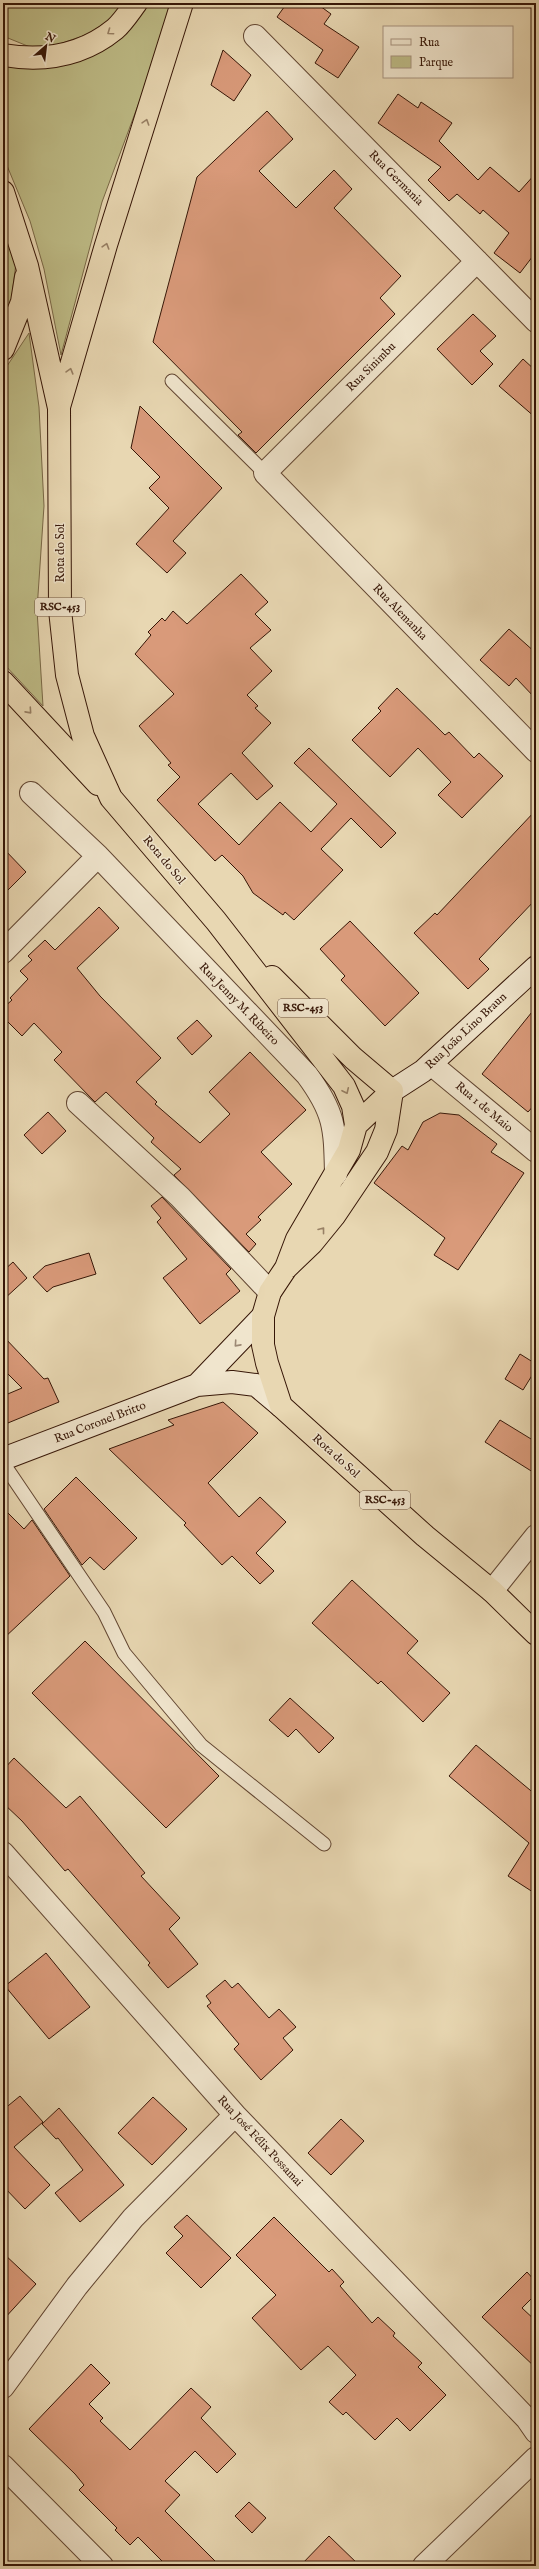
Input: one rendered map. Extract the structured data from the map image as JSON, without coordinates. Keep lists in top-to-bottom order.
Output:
{
  "streets": {
    "highway": ["Rota do Sol", "RSC-453"],
    "street": [
      "Rua Germania",
      "Rua Sinimbu",
      "Rua Alemanha",
      "Rua Jenny M. Ribeiro",
      "Rua João Lino Braun",
      "Rua 1 de Maio",
      "Rua Coronel Britto",
      "Rua José Félix Possamai"
    ]
  },
  "crossings": [
    ["Rua Germania", "Rua Sinimbu"],
    ["Rua Sinimbu", "Rua Alemanha"],
    ["Rota do Sol", "Rua Jenny M. Ribeiro"],
    ["Rota do Sol", "Rua João Lino Braun"],
    ["Rua João Lino Braun", "Rua 1 de Maio"]
  ],
  "legend": ["Rua", "Parque"],
  "north": "top right"
}
